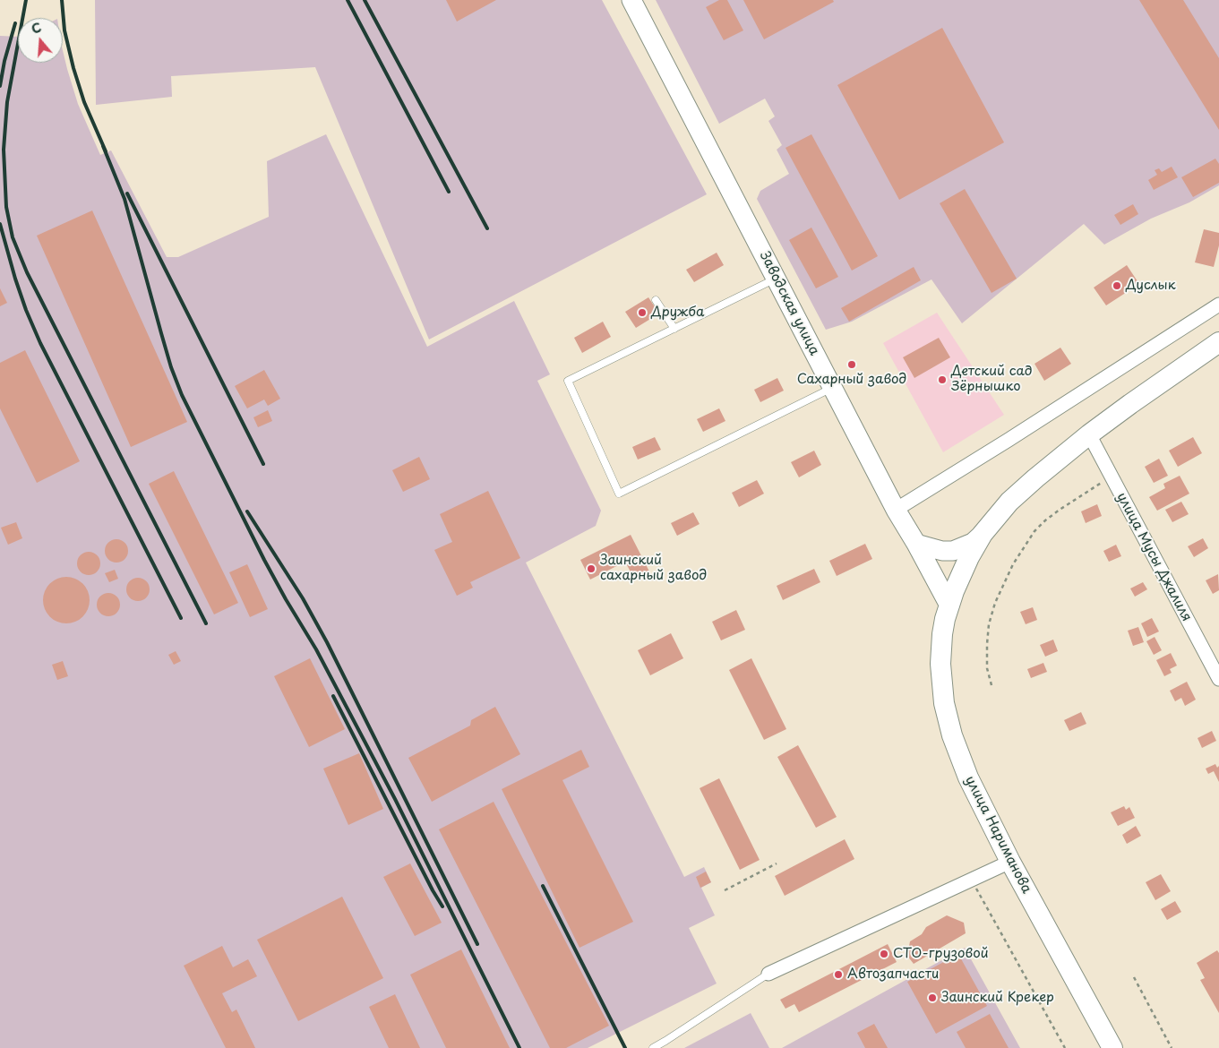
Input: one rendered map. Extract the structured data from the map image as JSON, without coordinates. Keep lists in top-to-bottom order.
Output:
{
  "streets": {
    "main road": ["Заводская улица", "улица Нариманова"],
    "street": ["улица Мусы Джалиля"]
  },
  "crossings": [
    ["Заводская улица", "улица Нариманова"],
    ["улица Мусы Джалиля", "улица Нариманова"]
  ],
  "places": [
    "Дуслык",
    "Дружба",
    "Сахарный завод",
    "Детский сад Зёрнышко",
    "Заинский сахарный завод",
    "СТО-грузовой",
    "Автозапчасти",
    "Заинский Крекер"
  ],
  "north": "top"
}
